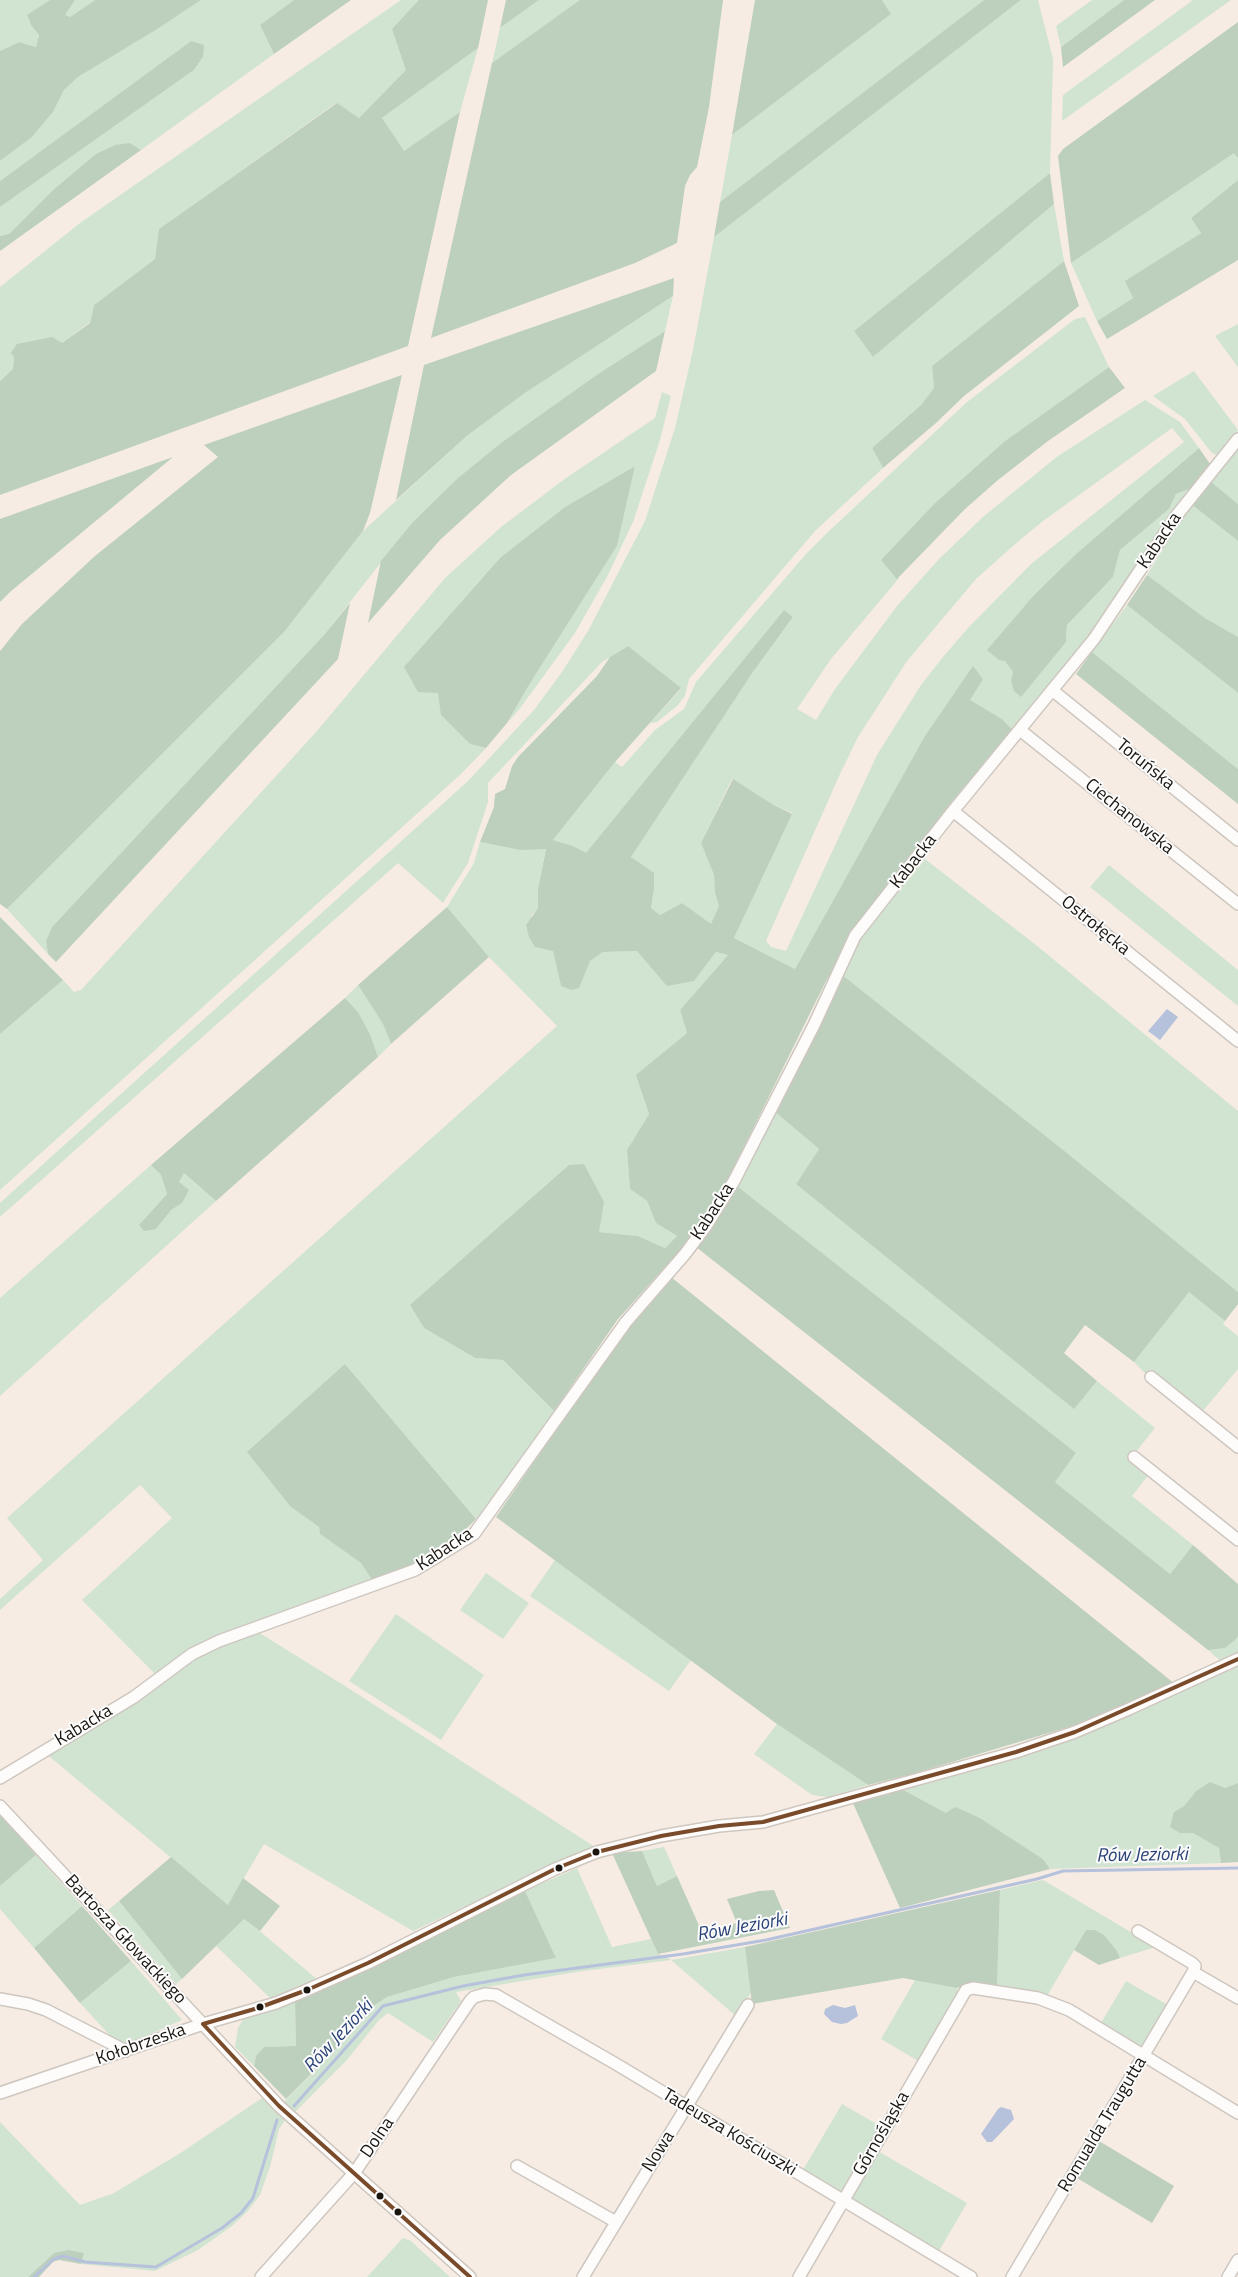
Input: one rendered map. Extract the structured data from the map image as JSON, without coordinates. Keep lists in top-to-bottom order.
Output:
{
  "streets": {
    "street": [
      "Kabacka",
      "Toruńska",
      "Ciechanowska",
      "Ostrołęcka",
      "Bartosza Głowackiego",
      "Kołobrzeska",
      "Romualda Traugutta",
      "Tadeusza Kościuszki",
      "Górnośląska",
      "Dolna",
      "Nowa"
    ]
  },
  "crossings": [
    ["Kabacka", "Toruńska"],
    ["Kabacka", "Ciechanowska"],
    ["Kabacka", "Ostrołęcka"],
    ["Bartosza Głowackiego", "Kołobrzeska"],
    ["Bartosza Głowackiego", "Dolna"],
    ["Romualda Traugutta", "Górnośląska"],
    ["Tadeusza Kościuszki", "Górnośląska"],
    ["Tadeusza Kościuszki", "Dolna"],
    ["Tadeusza Kościuszki", "Nowa"]
  ],
  "water": ["Rów Jeziorki"]
}
